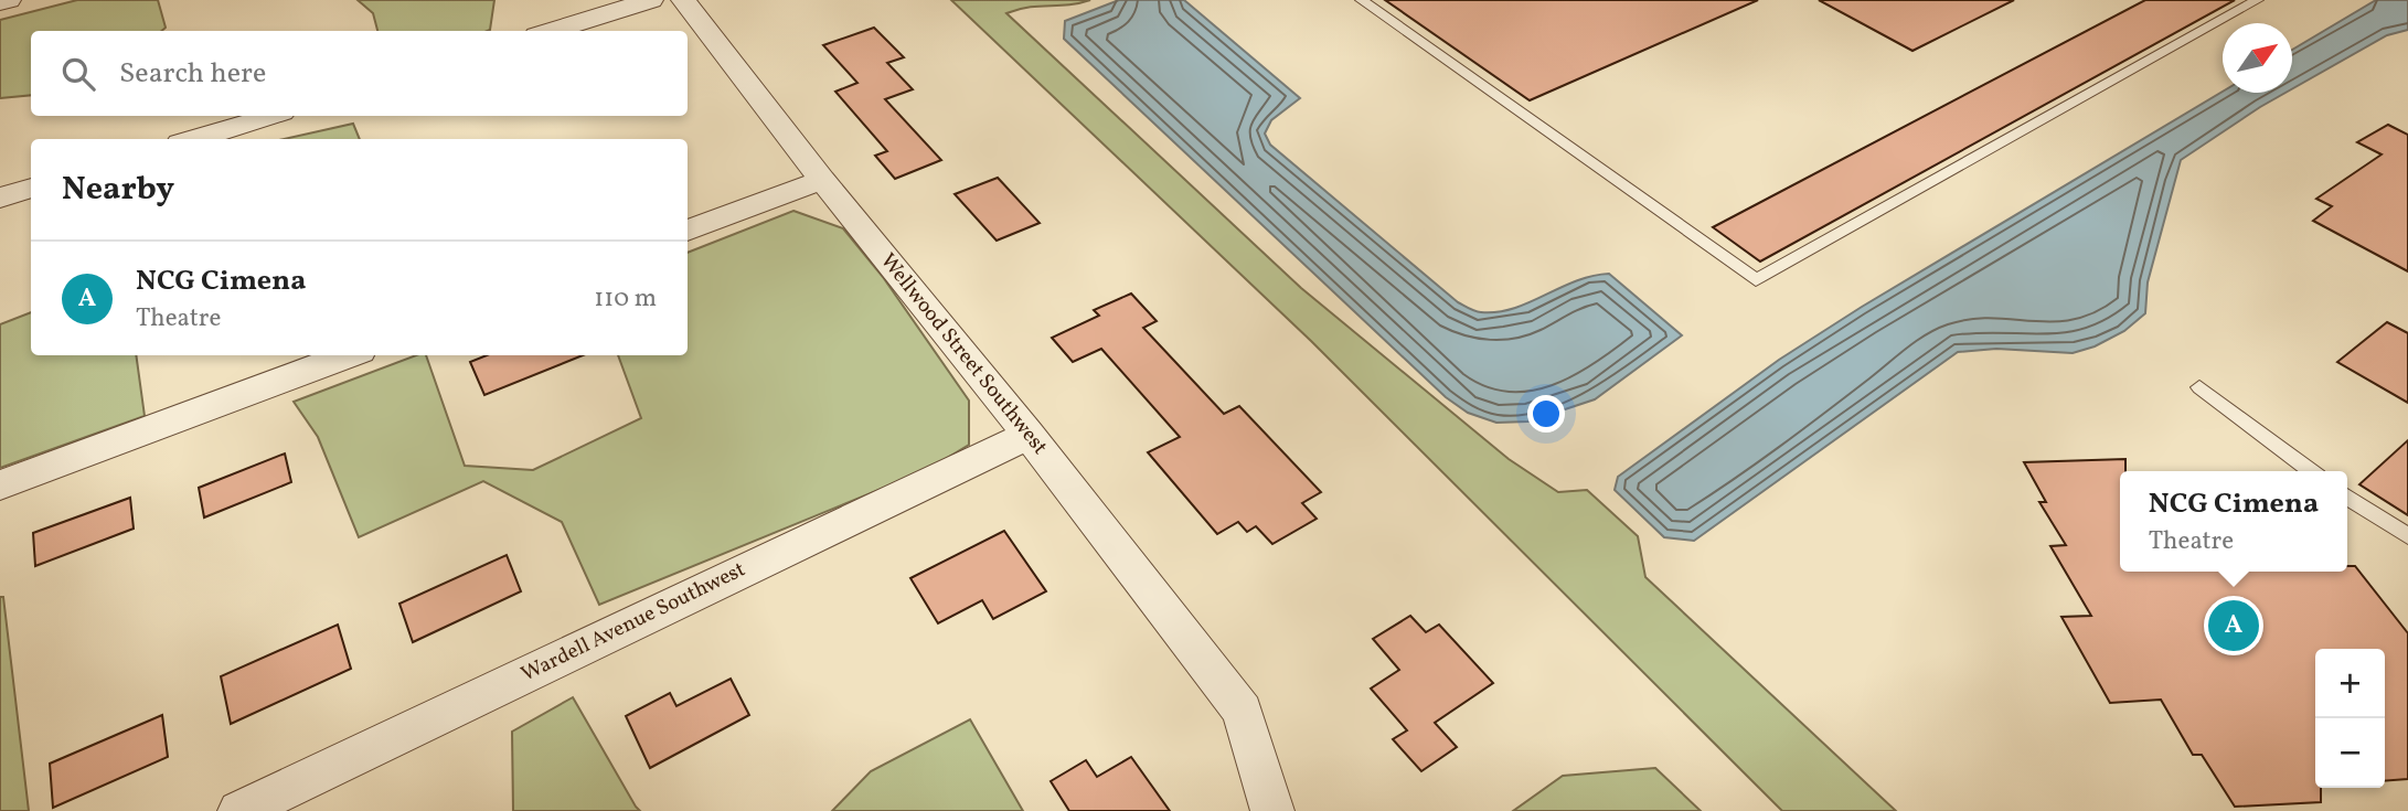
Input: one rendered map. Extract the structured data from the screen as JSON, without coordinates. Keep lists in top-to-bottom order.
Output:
{
  "streets": {
    "street": ["Wellwood Street Southwest", "Wardell Avenue Southwest"]
  },
  "crossings": [
    ["Wellwood Street Southwest", "Wardell Avenue Southwest"]
  ],
  "north": "top right",
  "page": {
    "search": "Search here",
    "heading": "Nearby",
    "list": [
      {
        "mark": "A",
        "name": "NCG Cimena",
        "note": "Theatre",
        "value": "110 m"
      }
    ],
    "popup": ["NCG Cimena", "Theatre"],
    "pins": "A",
    "map_buttons": ["+", "−"]
  }
}
